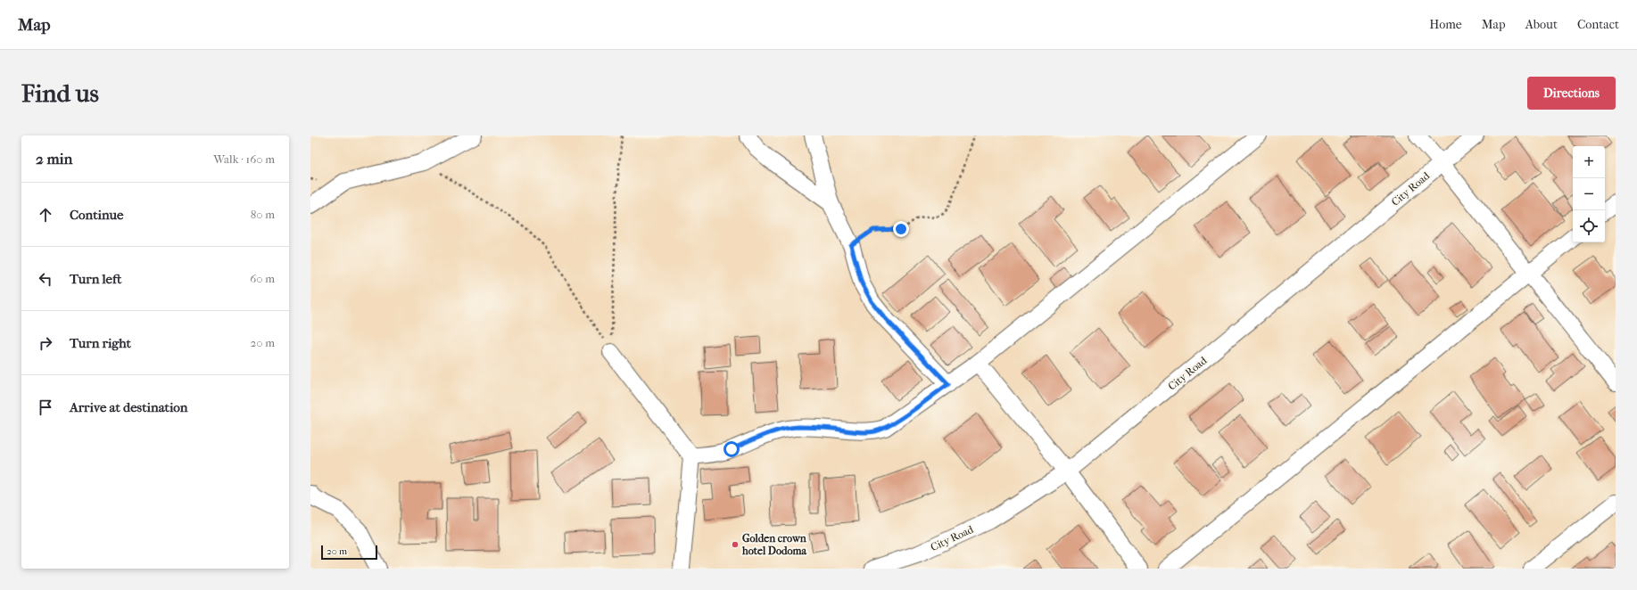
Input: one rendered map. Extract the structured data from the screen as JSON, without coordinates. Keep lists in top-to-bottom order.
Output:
{
  "streets": {
    "street": ["City Road"]
  },
  "places": ["Golden crown hotel Dodoma"],
  "scale_bar": "20 m",
  "page": {
    "header": "Map",
    "nav": [
      "Home",
      "Map",
      "About",
      "Contact"
    ],
    "buttons": "Directions",
    "title": "Find us",
    "heading": ["2 min", "Walk · 160 m"],
    "map_buttons": ["+", "−"],
    "list": [
      ["Continue", "80 m"],
      ["Turn left", "60 m"],
      ["Turn right", "20 m"],
      "Arrive at destination"
    ],
    "scale": "20 m"
  }
}
